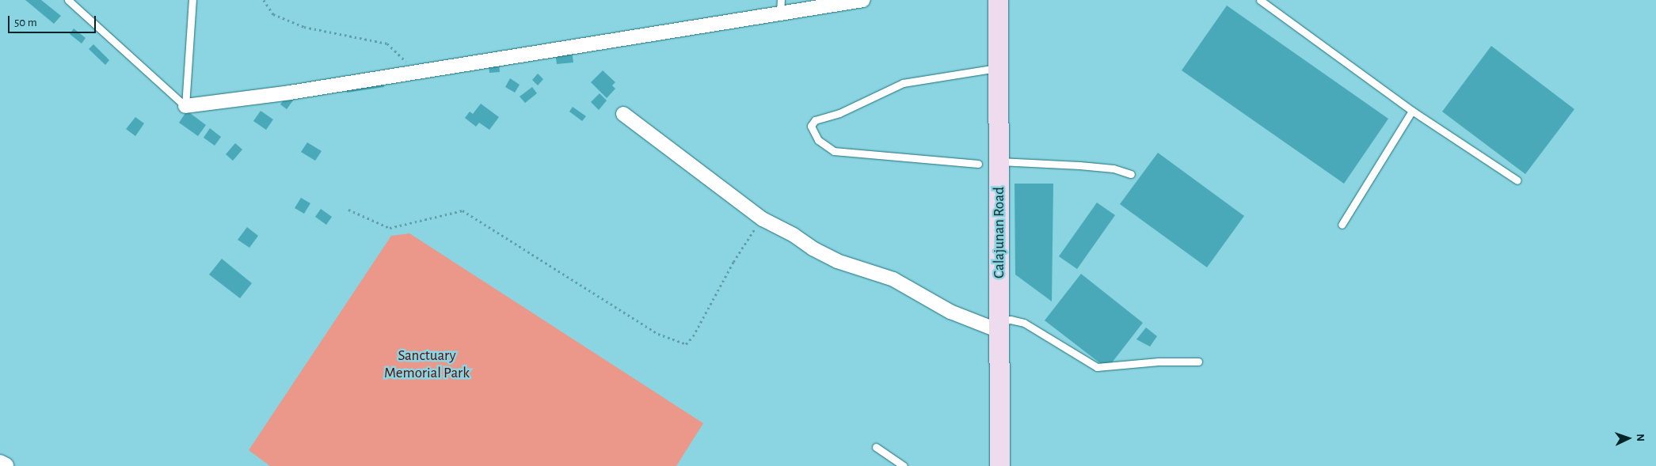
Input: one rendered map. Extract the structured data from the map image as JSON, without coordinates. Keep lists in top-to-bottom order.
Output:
{
  "streets": {
    "main road": ["Calajunan Road"]
  },
  "parks": ["Sanctuary Memorial Park"],
  "scale_bar": "50 m",
  "north": "right"
}
